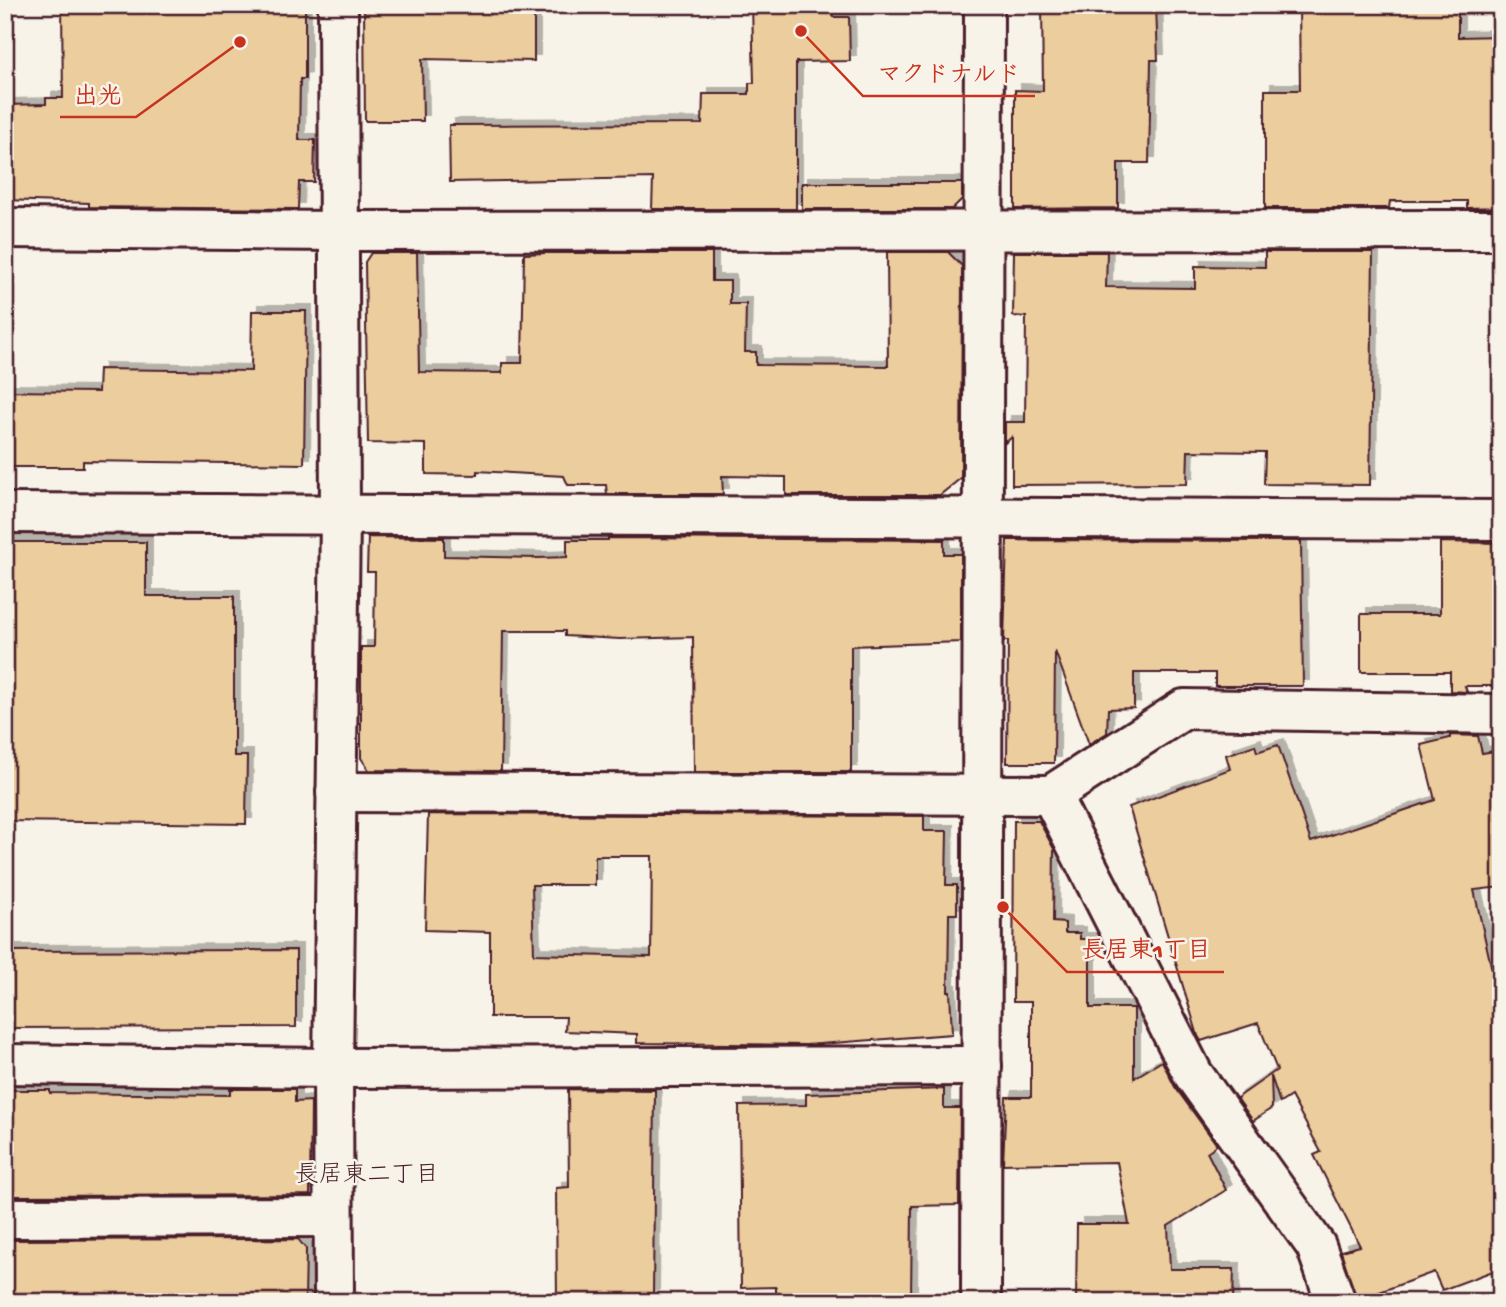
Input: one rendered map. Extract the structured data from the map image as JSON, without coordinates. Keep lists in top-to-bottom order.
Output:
{
  "districts": ["長居東二丁目"],
  "places": ["マクドナルド", "出光", "長居東1丁目"]
}
